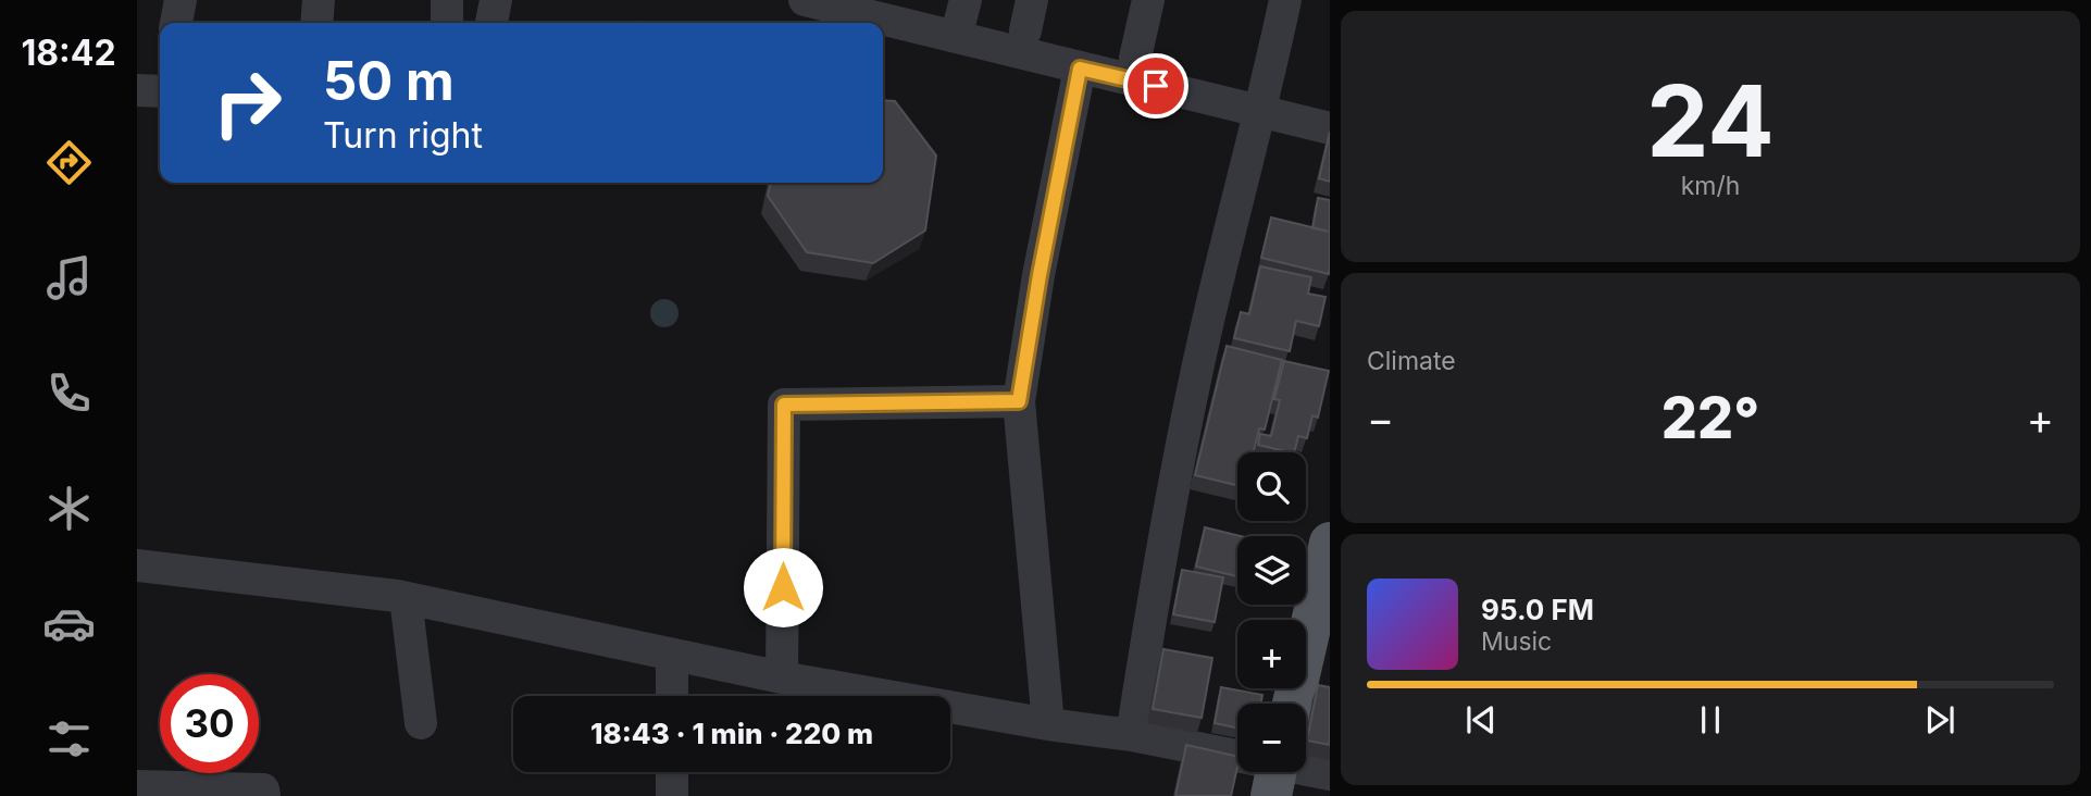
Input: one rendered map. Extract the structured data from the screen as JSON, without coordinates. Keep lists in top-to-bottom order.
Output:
{
  "page": {
    "tabs": "18:42",
    "tile": [
      ["24", "km/h"],
      "Climate"
    ],
    "turn": ["50 m", "Turn right"],
    "heat": ["−", "22°", "+"],
    "map_buttons": ["+", "−"],
    "song": ["95.0 FM", "Music"],
    "limit": "30",
    "trip": "18:43 · 1 min · 220 m"
  }
}
